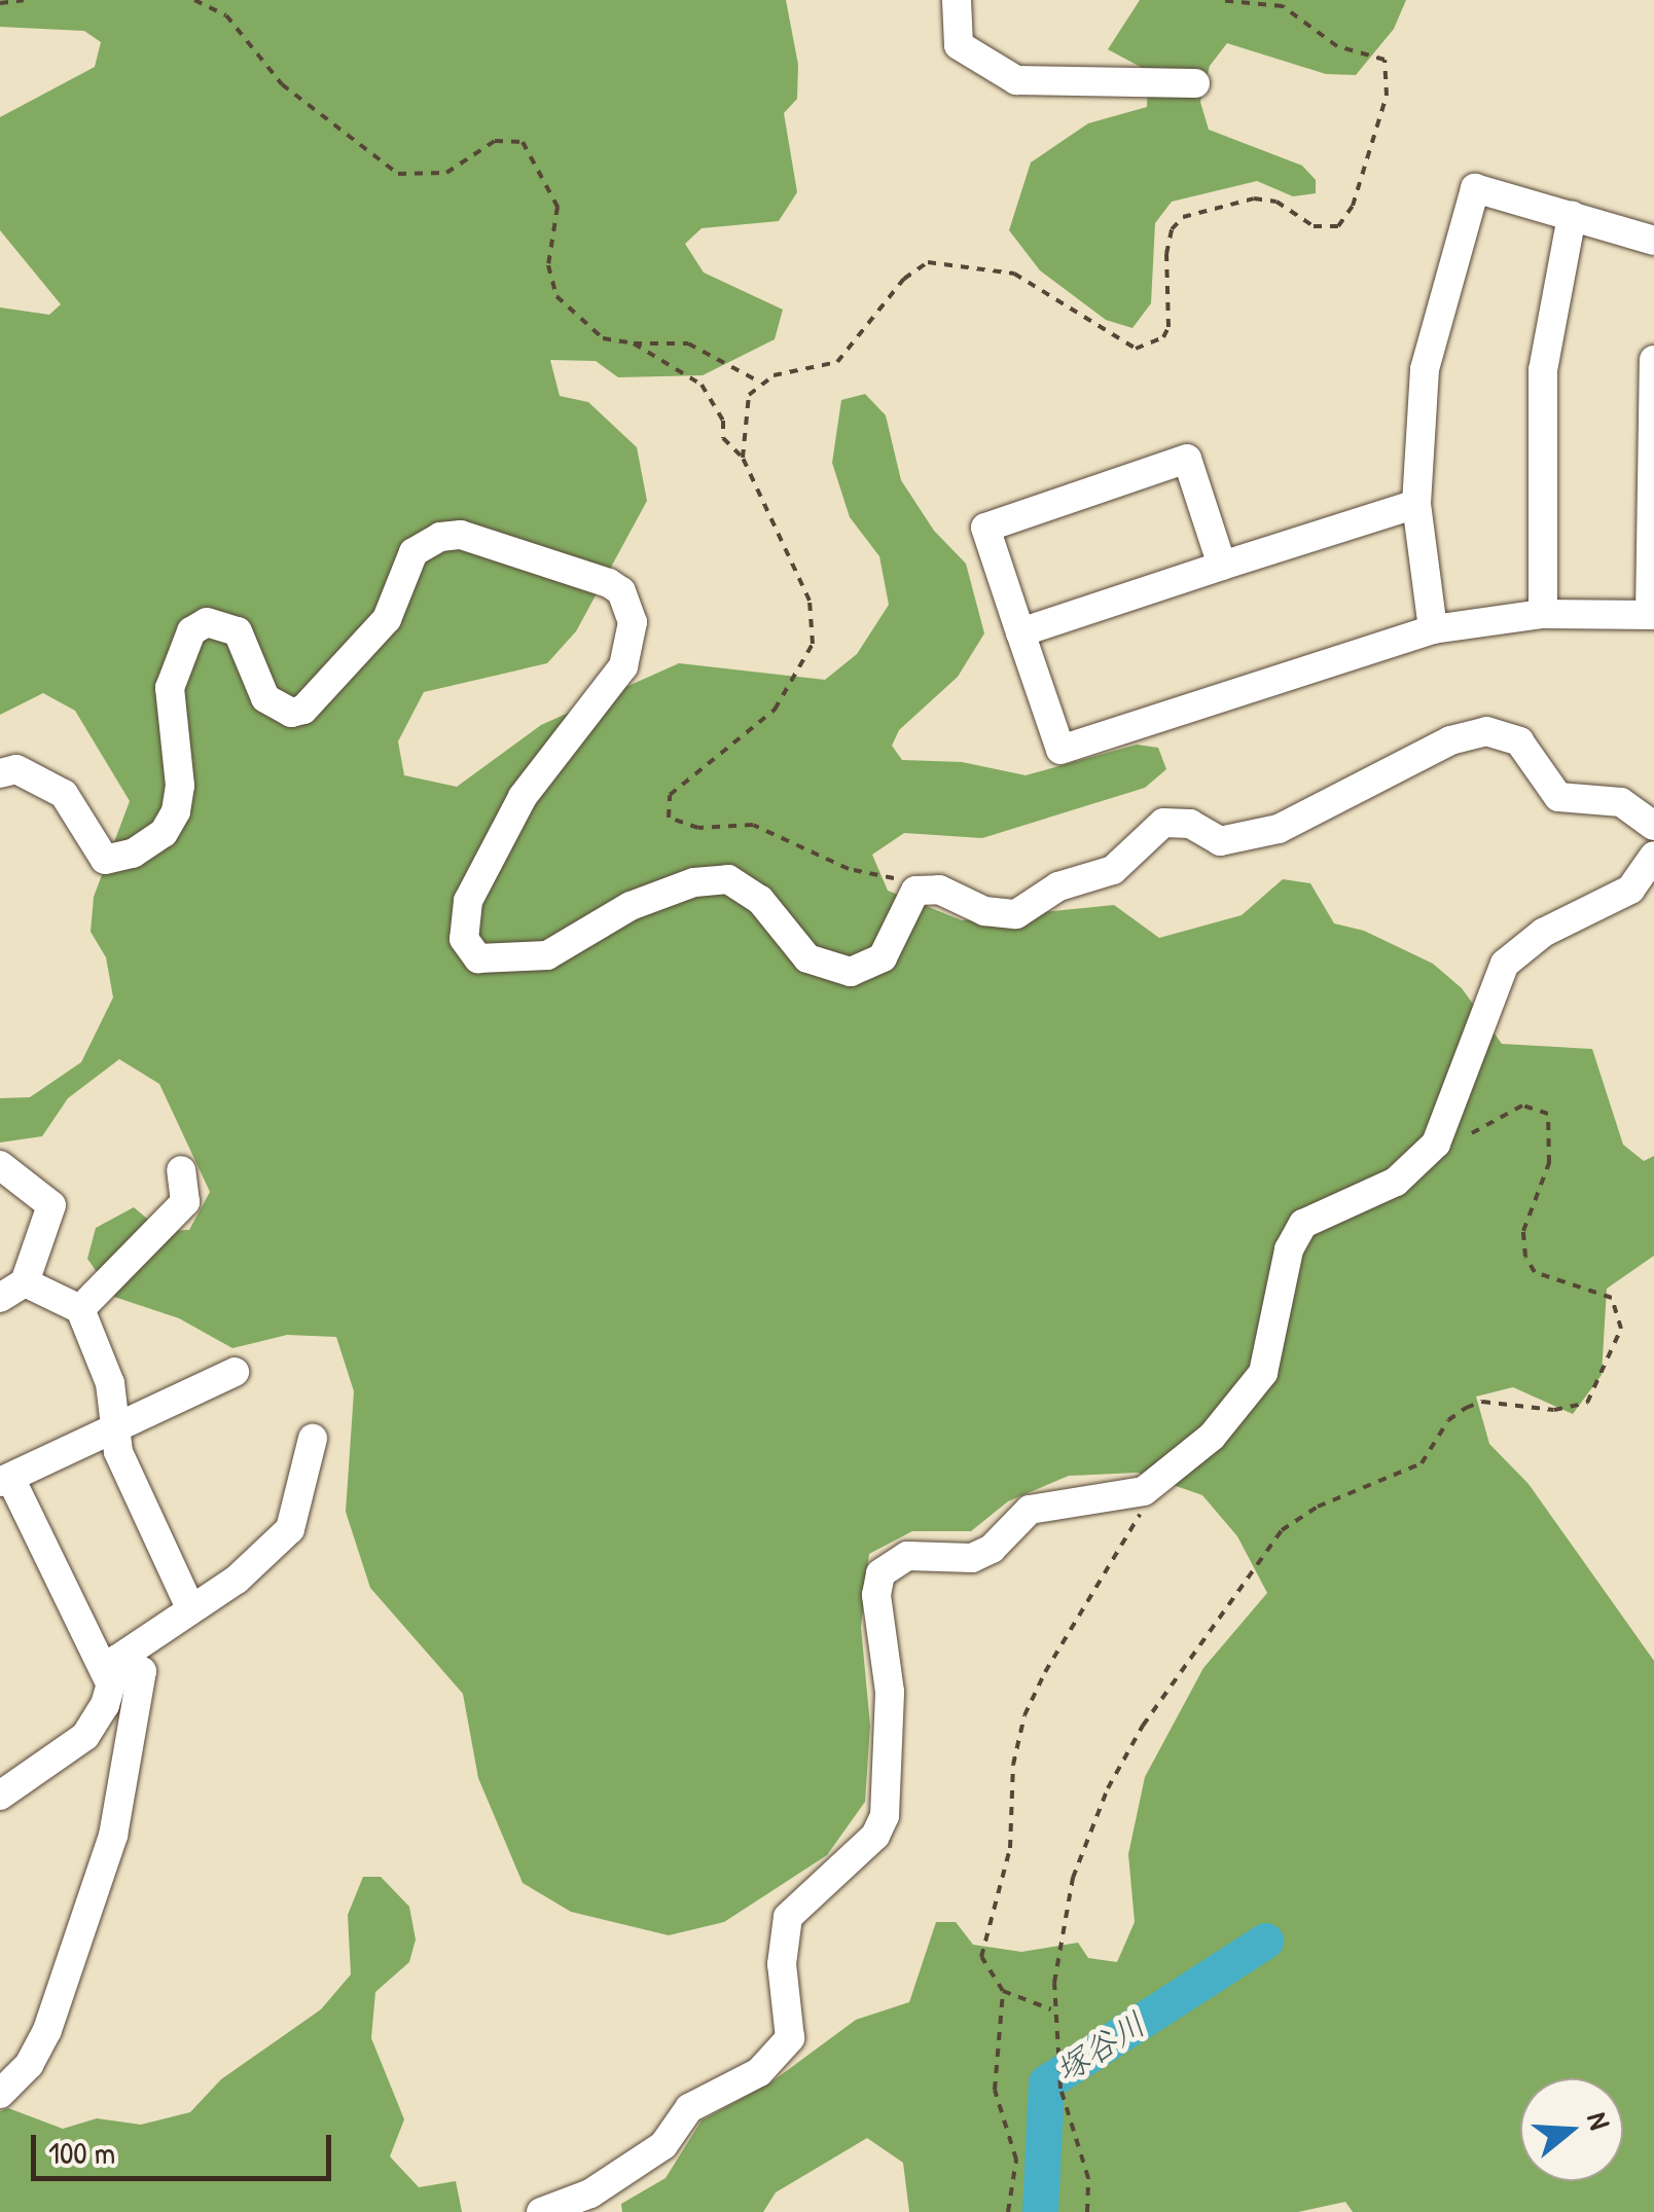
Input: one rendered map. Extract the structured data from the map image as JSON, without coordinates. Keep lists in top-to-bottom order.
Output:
{
  "water": ["塚谷川"],
  "scale_bar": "100 m",
  "north": "right"
}
